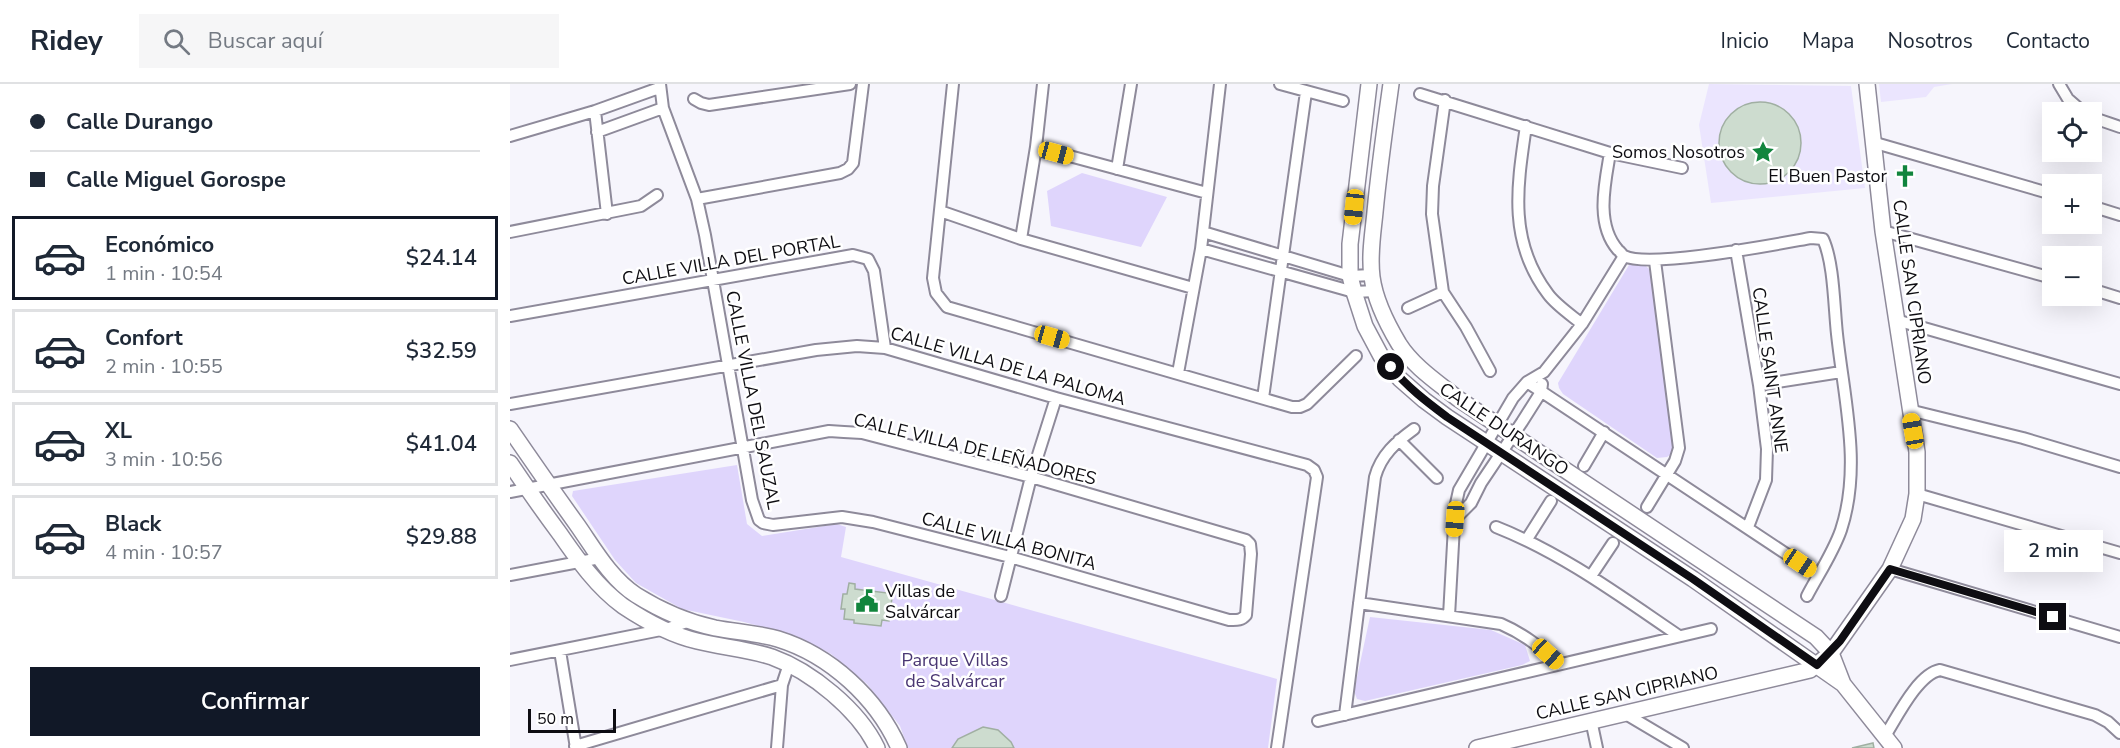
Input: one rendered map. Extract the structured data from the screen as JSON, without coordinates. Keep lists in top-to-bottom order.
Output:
{
  "streets": {
    "street": [
      "CALLE VILLA DEL PORTAL",
      "CALLE SAN CIPRIANO",
      "CALLE VILLA DE LA PALOMA",
      "CALLE SAINT ANNE",
      "CALLE VILLA DEL SAUZAL",
      "CALLE DURANGO",
      "CALLE VILLA DE LEÑADORES",
      "CALLE VILLA BONITA"
    ]
  },
  "crossings": [
    ["CALLE VILLA DEL PORTAL", "CALLE VILLA DE LA PALOMA"],
    ["CALLE VILLA DEL PORTAL", "CALLE VILLA DEL SAUZAL"],
    ["CALLE SAN CIPRIANO", "CALLE DURANGO"],
    ["CALLE VILLA DE LA PALOMA", "CALLE VILLA DEL SAUZAL"],
    ["CALLE VILLA DEL SAUZAL", "CALLE VILLA DE LEÑADORES"],
    ["CALLE VILLA DEL SAUZAL", "CALLE VILLA BONITA"],
    ["CALLE VILLA DE LEÑADORES", "CALLE VILLA BONITA"]
  ],
  "parks": ["Parque Villas de Salvárcar"],
  "places": {
    "place": ["Somos Nosotros"],
    "church": ["El Buen Pastor"],
    "public building": ["Villas de Salvárcar"]
  },
  "scale_bar": "50 m",
  "page": {
    "header": "Ridey",
    "search": "Buscar aquí",
    "nav": [
      "Inicio",
      "Mapa",
      "Nosotros",
      "Contacto"
    ],
    "banner": ["Calle Durango", "Calle Miguel Gorospe"],
    "map_buttons": ["+", "−"],
    "list": [
      {
        "name": "Económico",
        "note": "1 min · 10:54",
        "value": "$24.14"
      },
      {
        "name": "Confort",
        "note": "2 min · 10:55",
        "value": "$32.59"
      },
      {
        "name": "XL",
        "note": "3 min · 10:56",
        "value": "$41.04"
      },
      {
        "name": "Black",
        "note": "4 min · 10:57",
        "value": "$29.88"
      }
    ],
    "bubble": "2 min",
    "buttons": "Confirmar",
    "scale": "50 m"
  }
}
